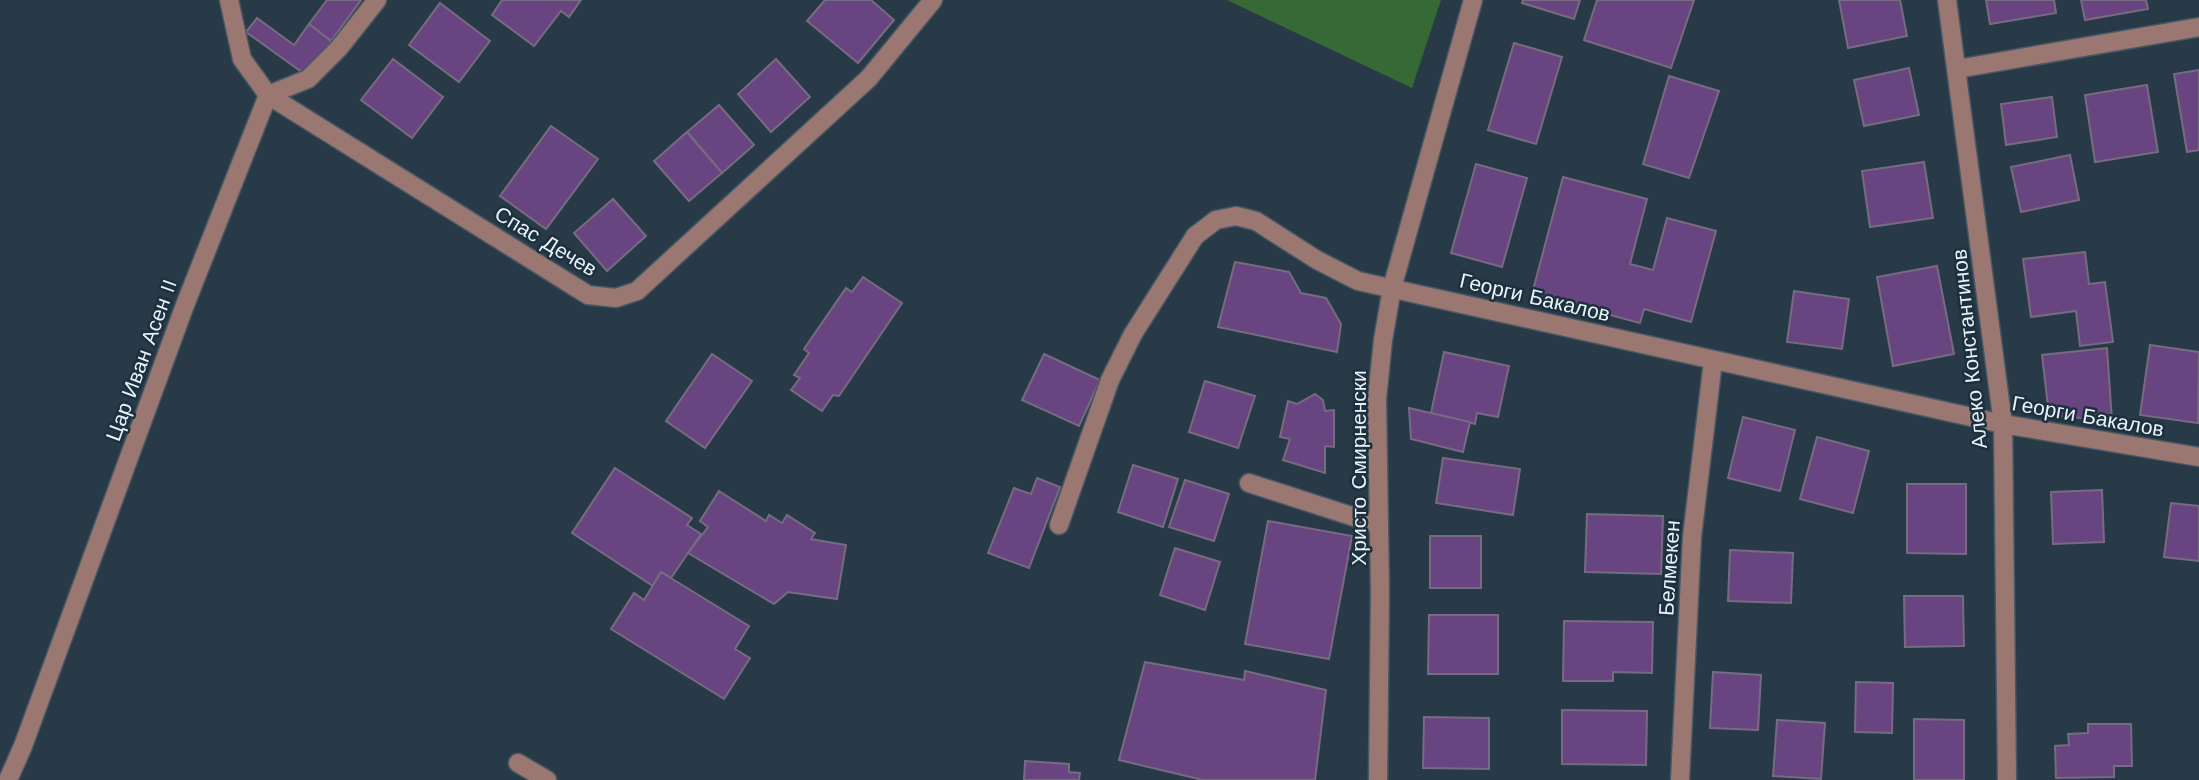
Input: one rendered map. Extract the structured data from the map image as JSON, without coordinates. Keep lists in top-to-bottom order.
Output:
{
  "streets": {
    "street": [
      "Спас Дечев",
      "Георги Бакалов",
      "Алеко Константинов",
      "Цар Иван Асен II",
      "Христо Смирненски",
      "Белмекен"
    ]
  },
  "crossings": [
    ["Спас Дечев", "Цар Иван Асен II"],
    ["Георги Бакалов", "Алеко Константинов"],
    ["Георги Бакалов", "Христо Смирненски"],
    ["Георги Бакалов", "Белмекен"]
  ]
}
